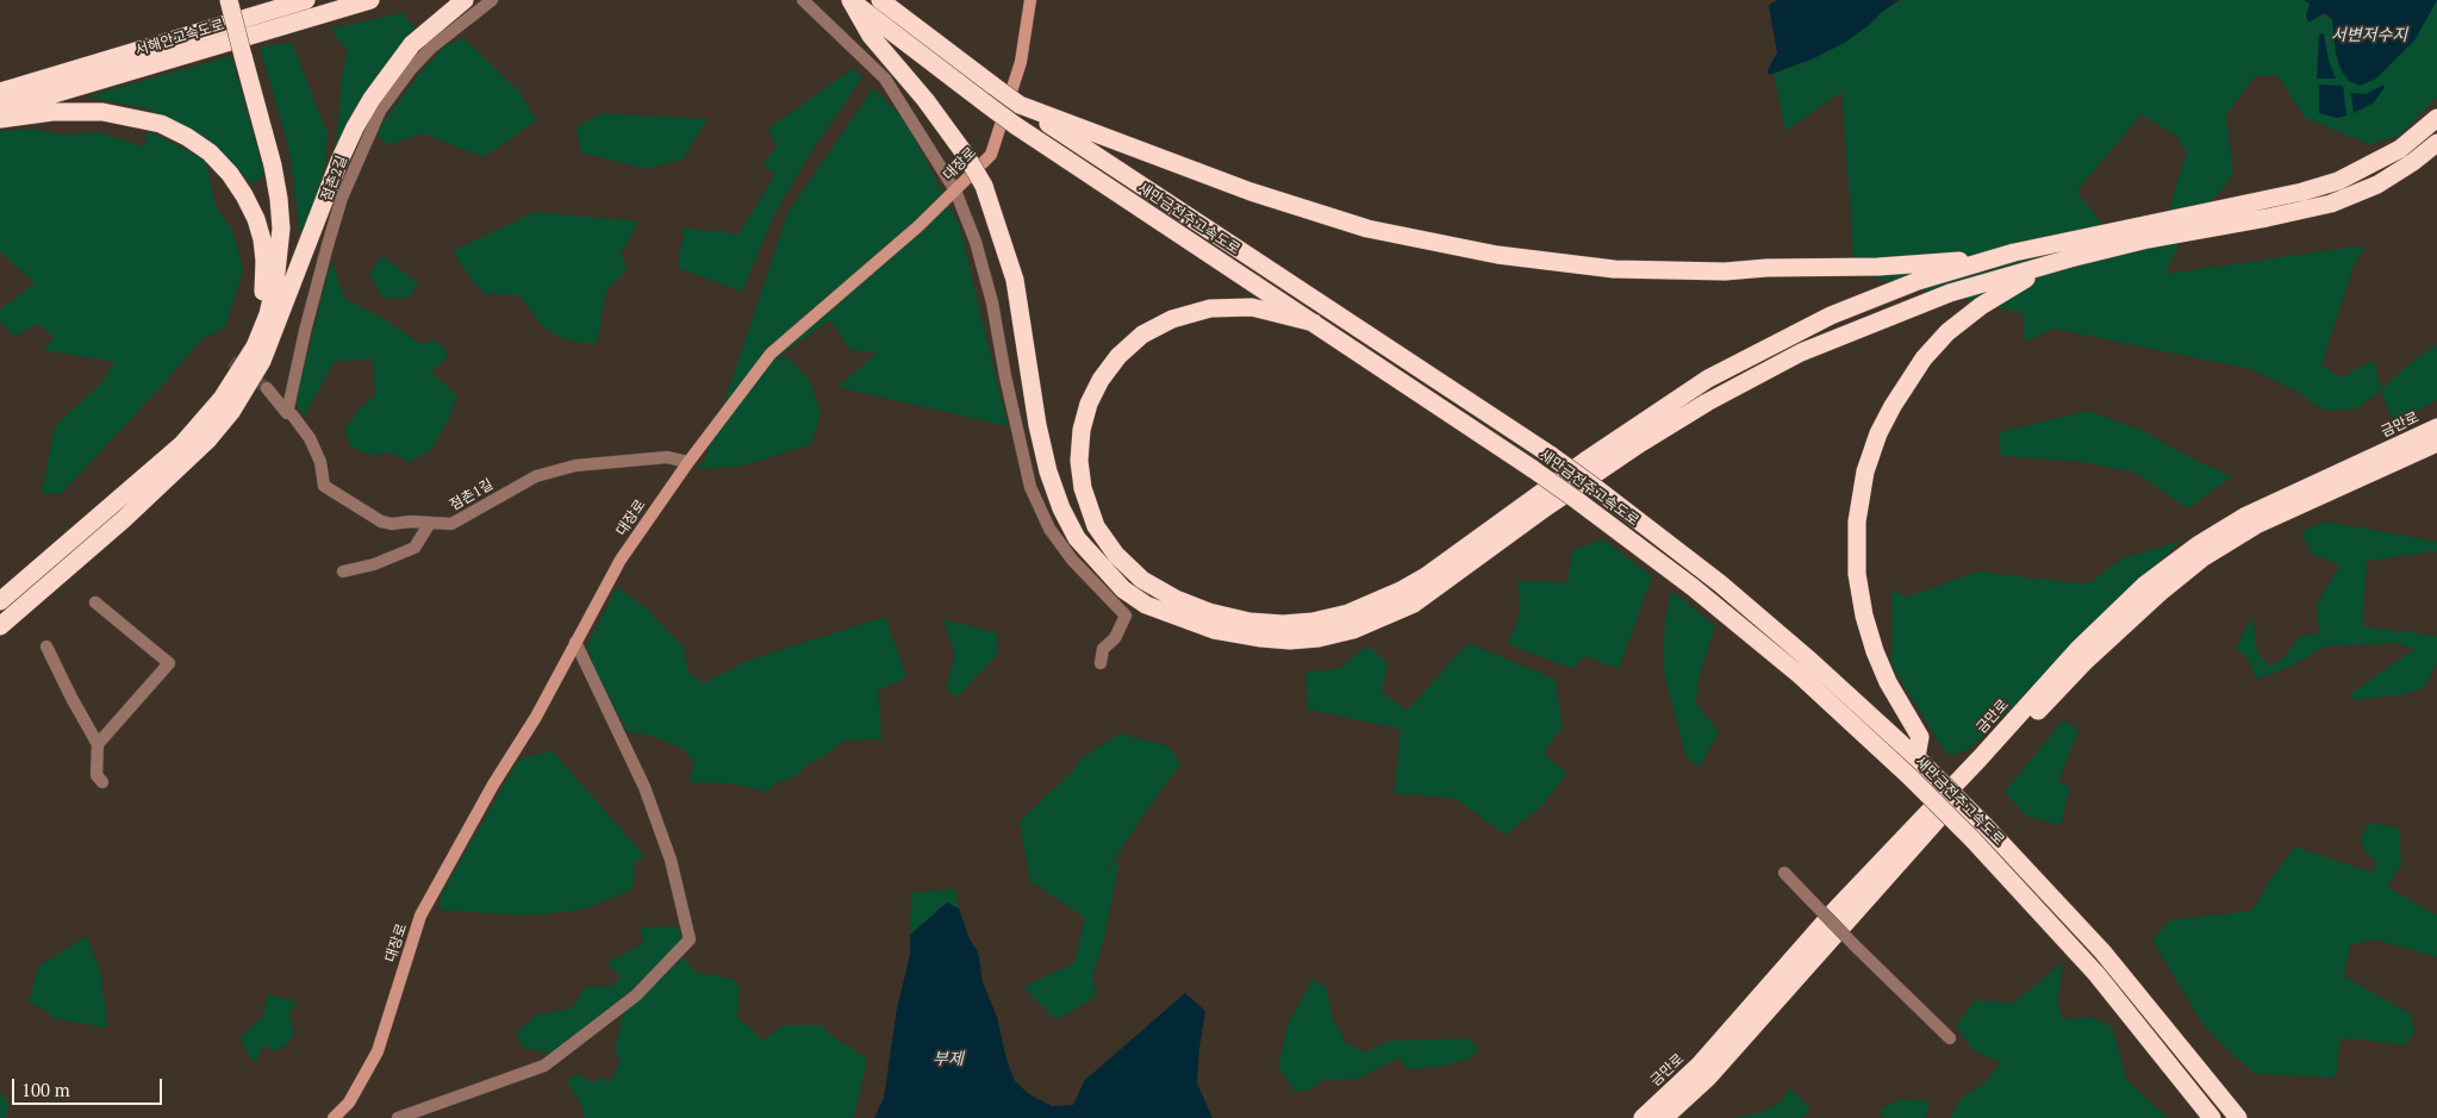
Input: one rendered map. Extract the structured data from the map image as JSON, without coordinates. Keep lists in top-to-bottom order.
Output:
{
  "streets": {
    "highway": ["서해안고속도로", "새만금전주고속도로", "금만로"],
    "street": ["대장로", "점촌2길", "점촌1길"]
  },
  "crossings": [
    ["대장로", "점촌1길"],
    ["점촌2길", "점촌1길"]
  ],
  "water": ["서변저수지", "부제"],
  "scale_bar": "100 m"
}
